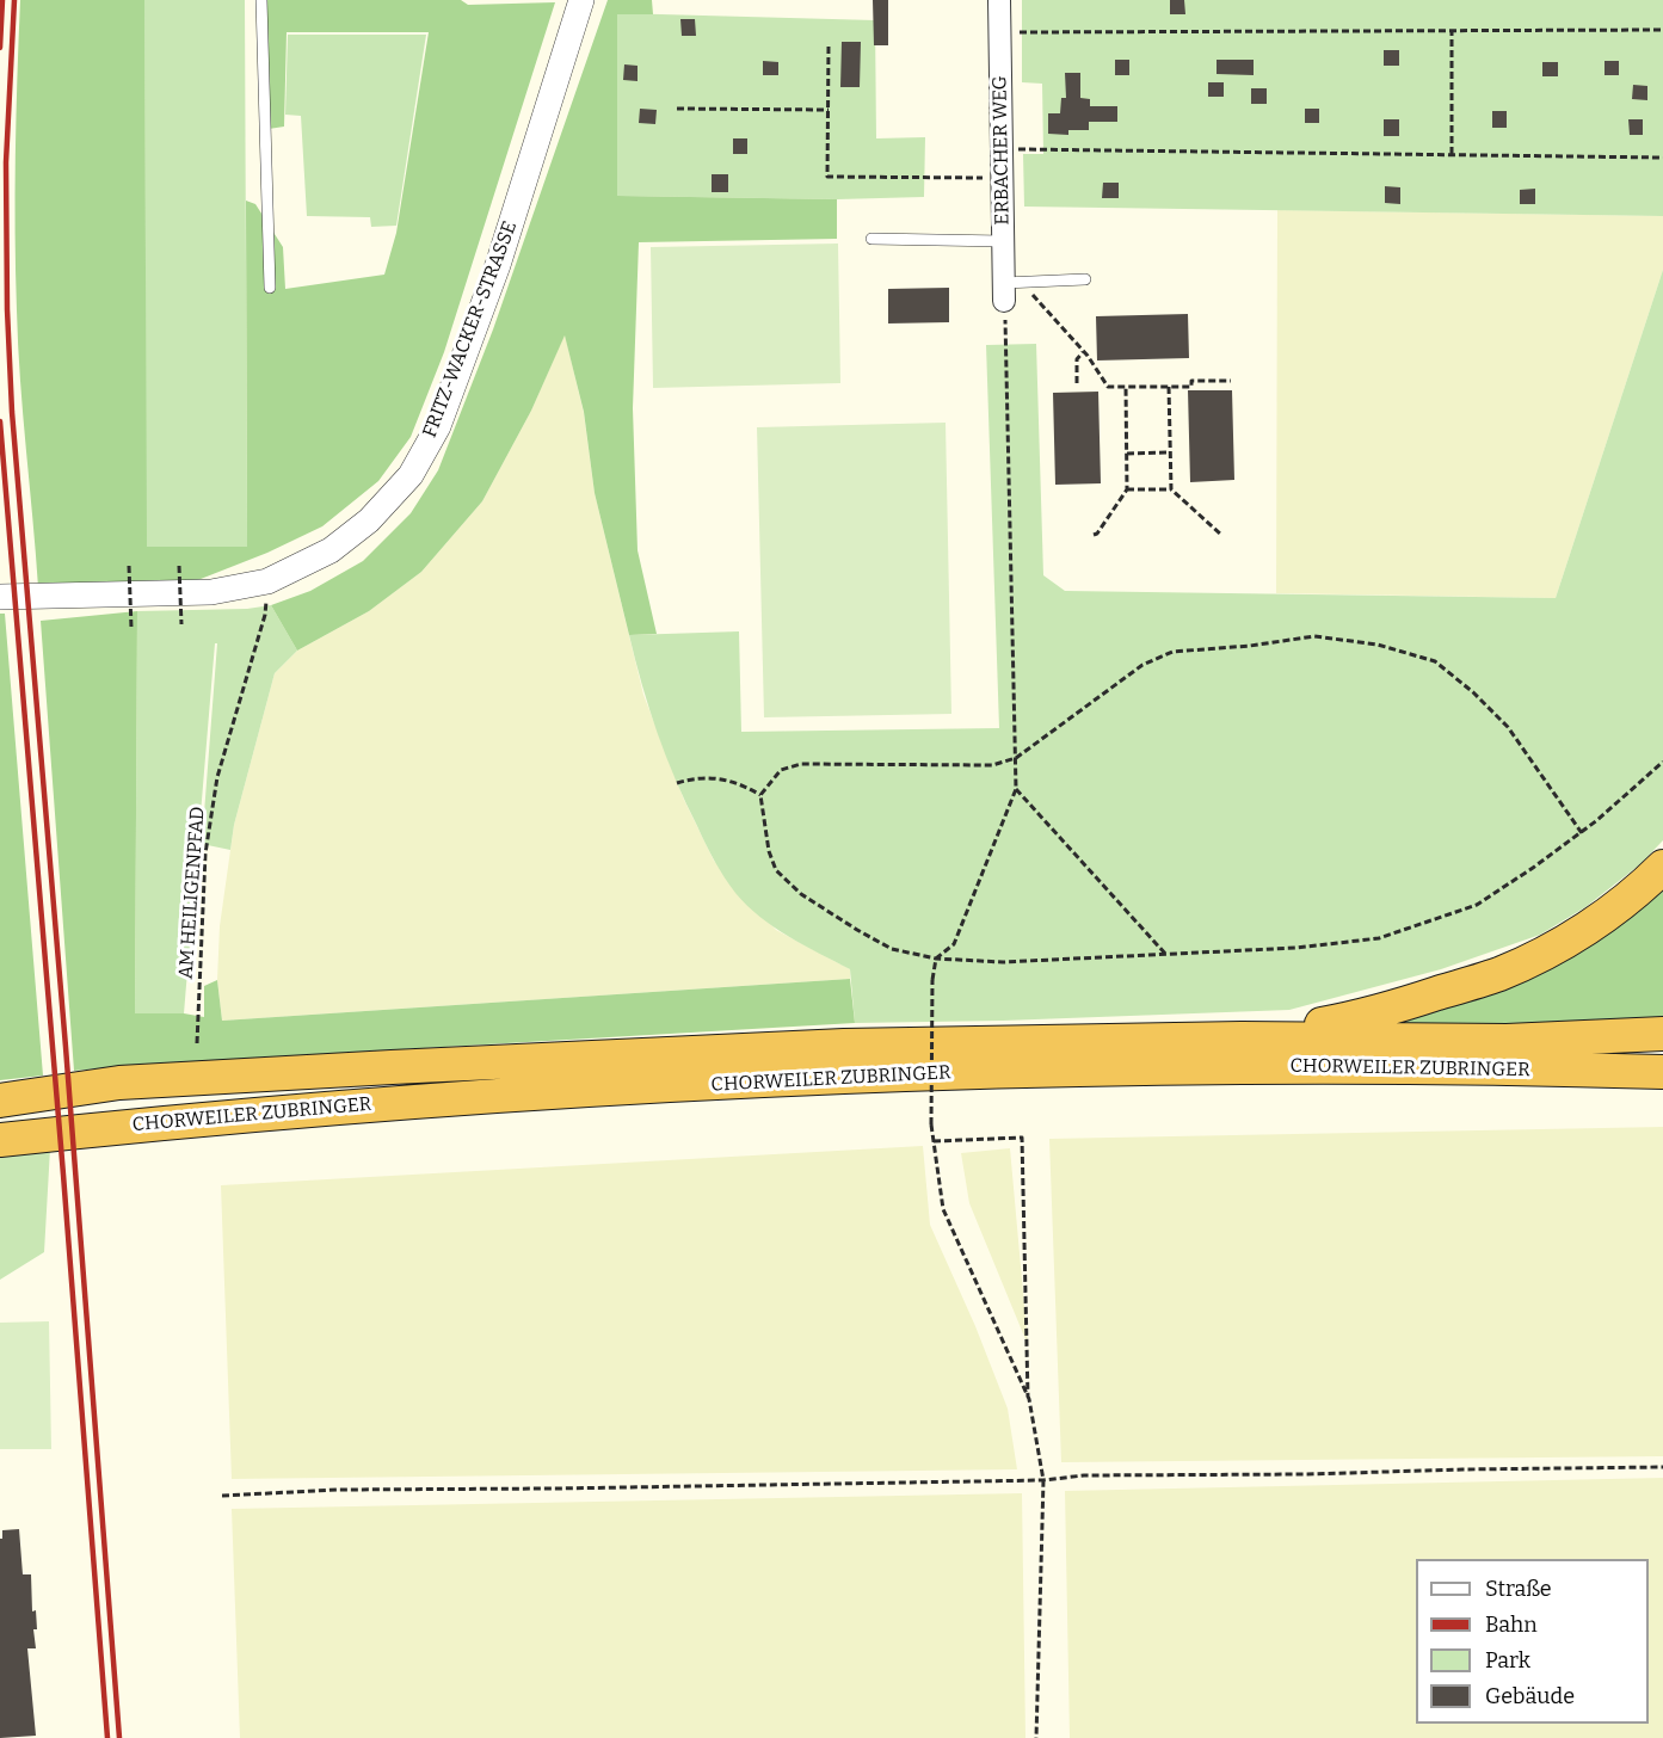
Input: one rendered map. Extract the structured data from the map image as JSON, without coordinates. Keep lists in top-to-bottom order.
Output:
{
  "streets": {
    "highway": ["CHORWEILER ZUBRINGER"],
    "street": ["ERBACHER WEG", "FRITZ-WACKER-STRASSE"],
    "path": ["AM HEILIGENPFAD"]
  },
  "crossings": [
    ["FRITZ-WACKER-STRASSE", "AM HEILIGENPFAD"]
  ],
  "legend": [
    "Straße",
    "Bahn",
    "Park",
    "Gebäude"
  ]
}
